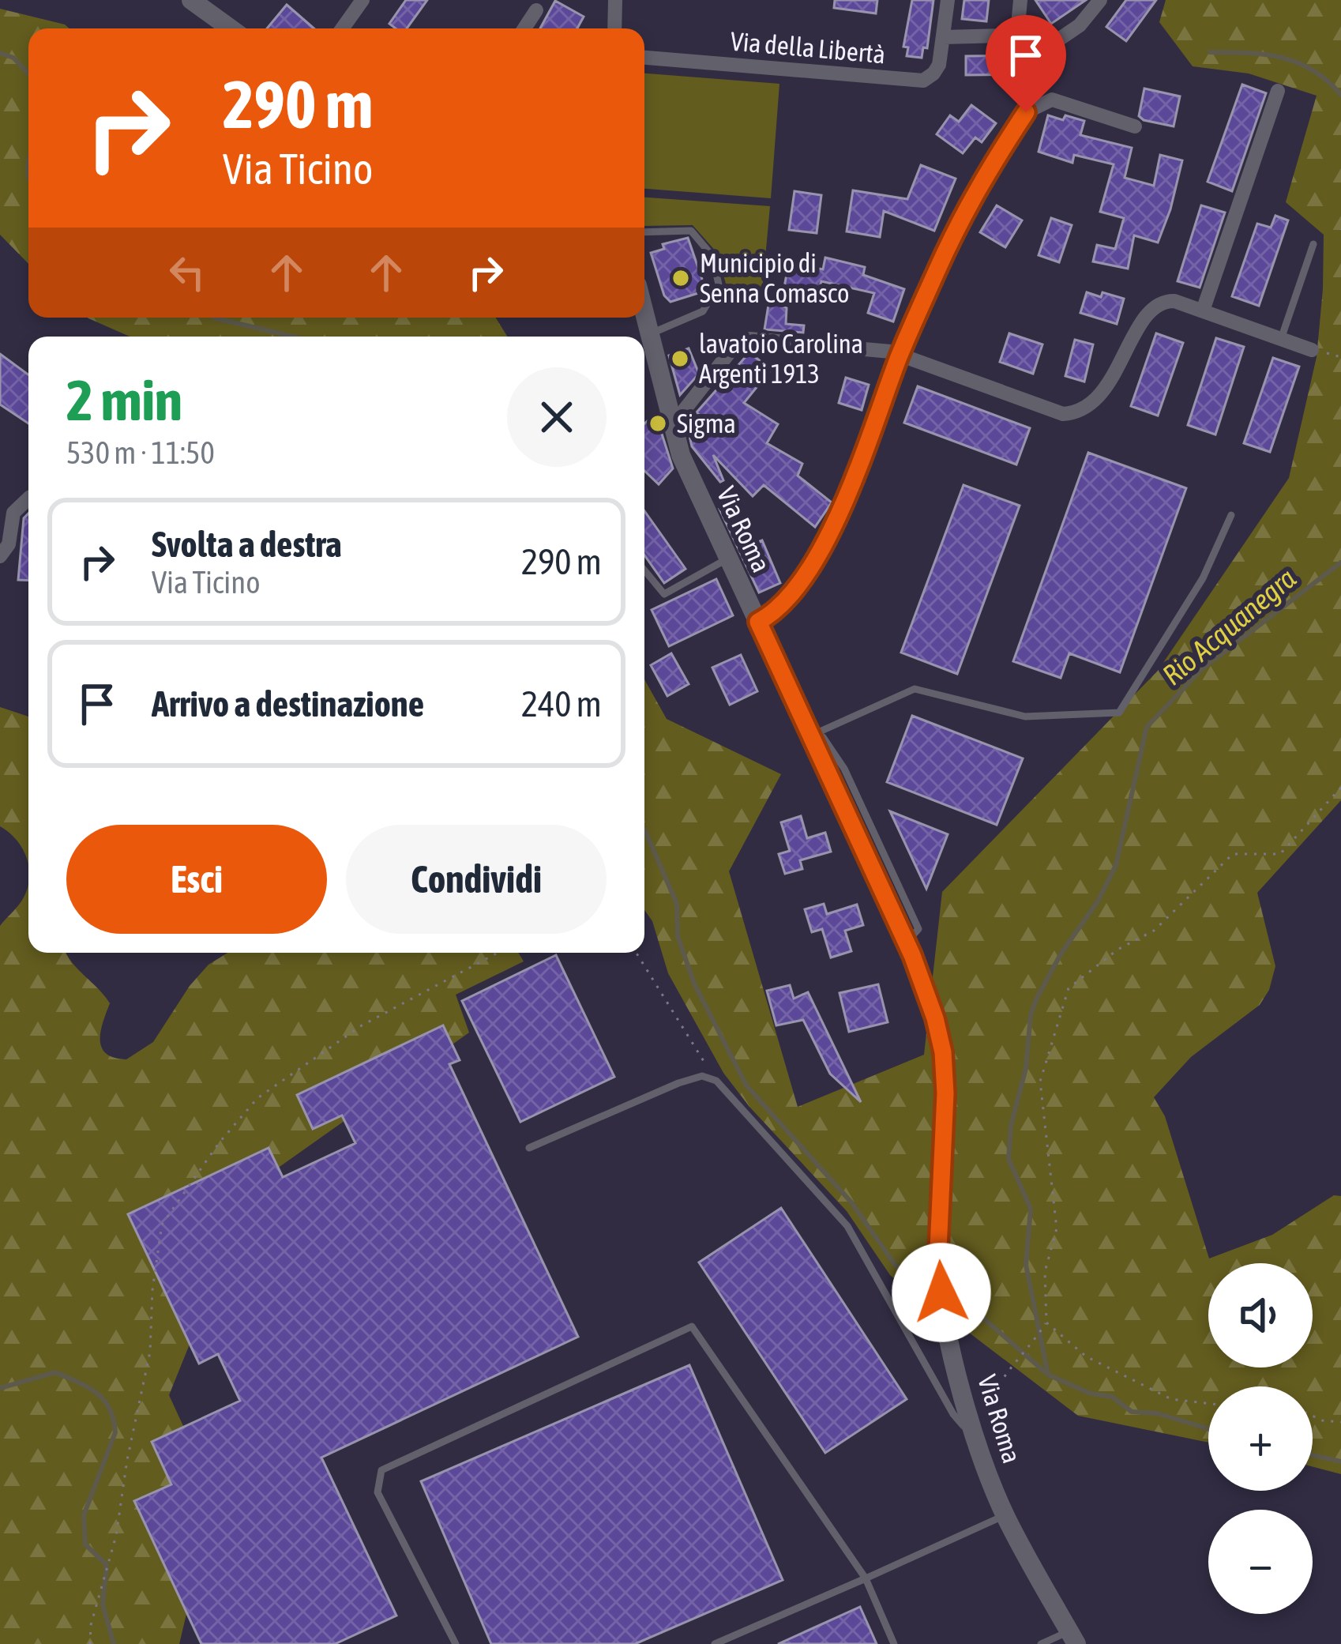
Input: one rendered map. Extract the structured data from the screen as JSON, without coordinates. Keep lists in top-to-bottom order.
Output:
{
  "streets": {
    "street": ["Via della Libertà", "Via Roma"]
  },
  "water": ["Rio Acquanegra"],
  "places": ["Municipio di Senna Comasco", "lavatoio Carolina Argenti 1913", "Sigma"],
  "page": {
    "turn": ["290 m", "Via Ticino"],
    "heading": ["2 min", "530 m · 11:50"],
    "list": [
      {
        "name": "Svolta a destra",
        "note": "Via Ticino",
        "value": "290 m"
      },
      {
        "name": "Arrivo a destinazione",
        "value": "240 m"
      }
    ],
    "buttons": ["Esci", "Condividi"],
    "map_buttons": ["+", "−"]
  }
}
